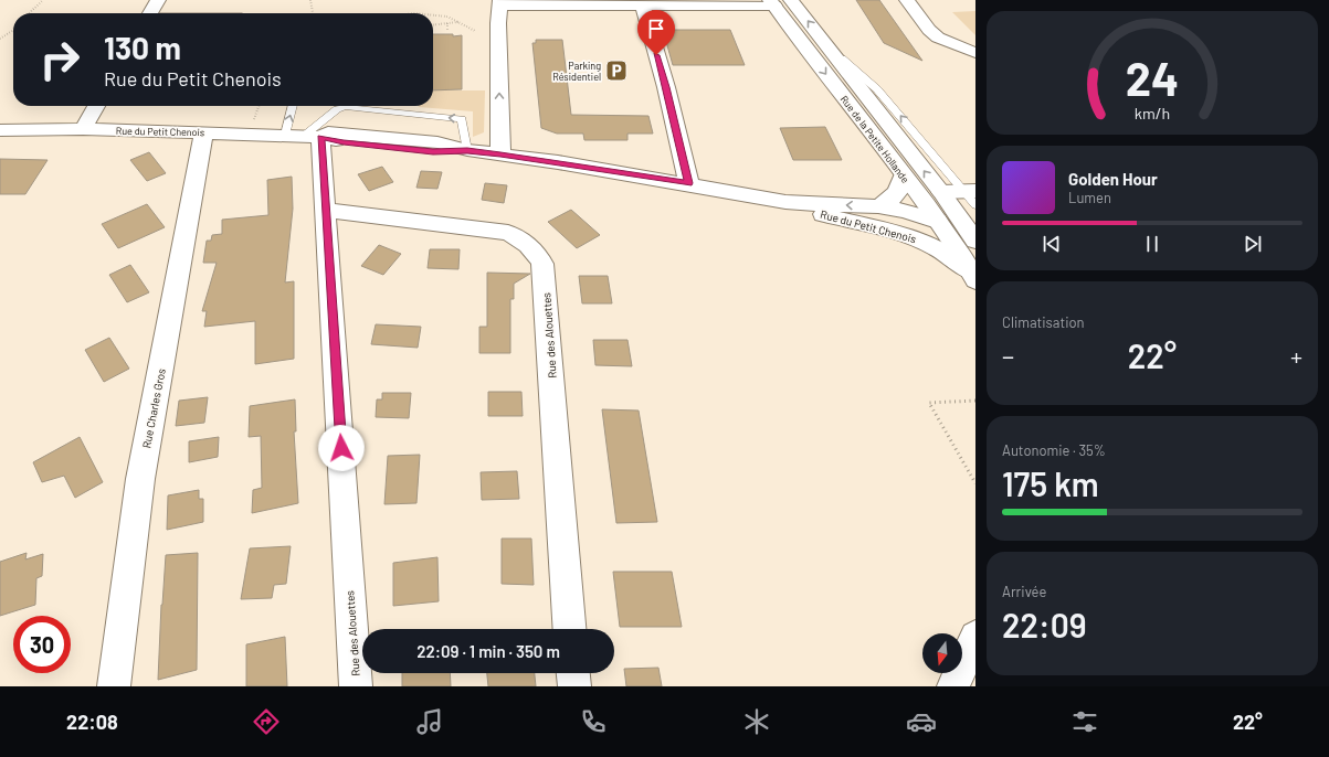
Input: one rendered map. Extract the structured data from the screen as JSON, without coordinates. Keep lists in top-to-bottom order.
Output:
{
  "streets": {
    "street": [
      "Rue du Petit Chenois",
      "Rue de la Petite Hollande",
      "Rue des Alouettes",
      "Rue Charles Gros"
    ]
  },
  "crossings": [
    ["Rue du Petit Chenois", "Rue de la Petite Hollande"],
    ["Rue du Petit Chenois", "Rue des Alouettes"],
    ["Rue du Petit Chenois", "Rue Charles Gros"]
  ],
  "places": {
    "parking": ["Parking Résidentiel"]
  },
  "north": "bottom",
  "page": {
    "turn": ["130 m", "Rue du Petit Chenois"],
    "song": ["Golden Hour", "Lumen"],
    "tile": [
      "Climatisation",
      ["Autonomie · 35%", "175 km"],
      ["Arrivée", "22:09"]
    ],
    "heat": ["−", "22°", "+"],
    "limit": "30",
    "trip": "22:09 · 1 min · 350 m",
    "tabs": ["22:08", "22°"],
    "gauge": ["24", "km/h"]
  }
}
